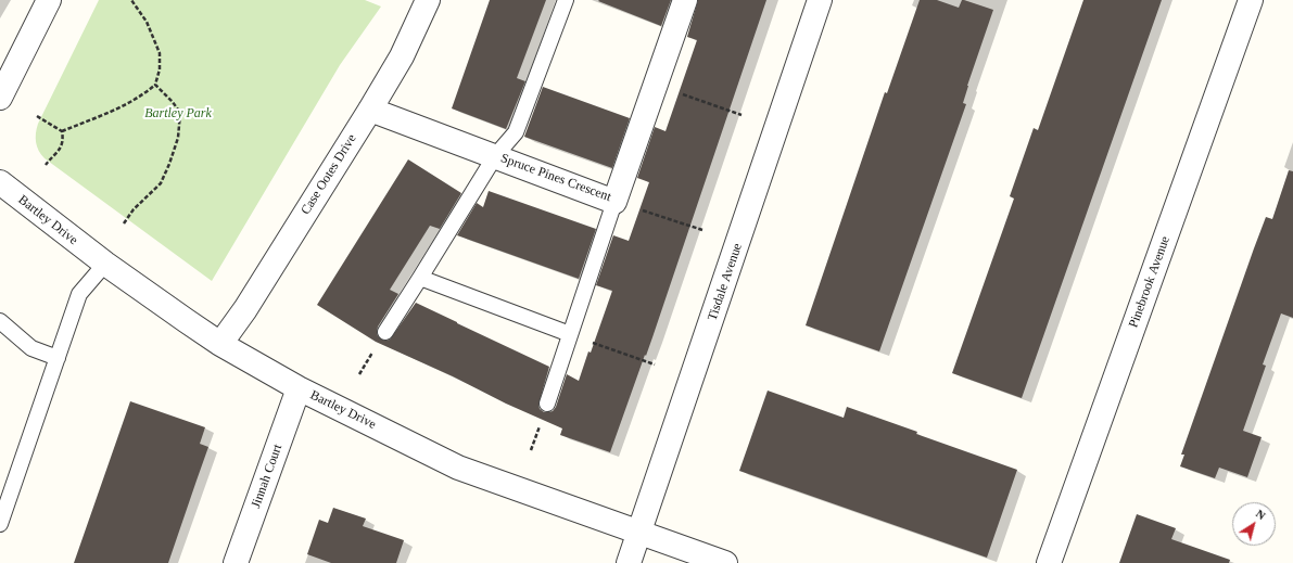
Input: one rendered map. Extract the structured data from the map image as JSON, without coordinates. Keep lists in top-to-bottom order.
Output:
{
  "streets": {
    "street": [
      "Case Ootes Drive",
      "Spruce Pines Crescent",
      "Bartley Drive",
      "Tisdale Avenue",
      "Pinebrook Avenue",
      "Jinnah Court"
    ]
  },
  "crossings": [
    ["Case Ootes Drive", "Spruce Pines Crescent"],
    ["Case Ootes Drive", "Bartley Drive"],
    ["Bartley Drive", "Tisdale Avenue"],
    ["Bartley Drive", "Jinnah Court"]
  ],
  "parks": ["Bartley Park"],
  "north": "top right"
}
